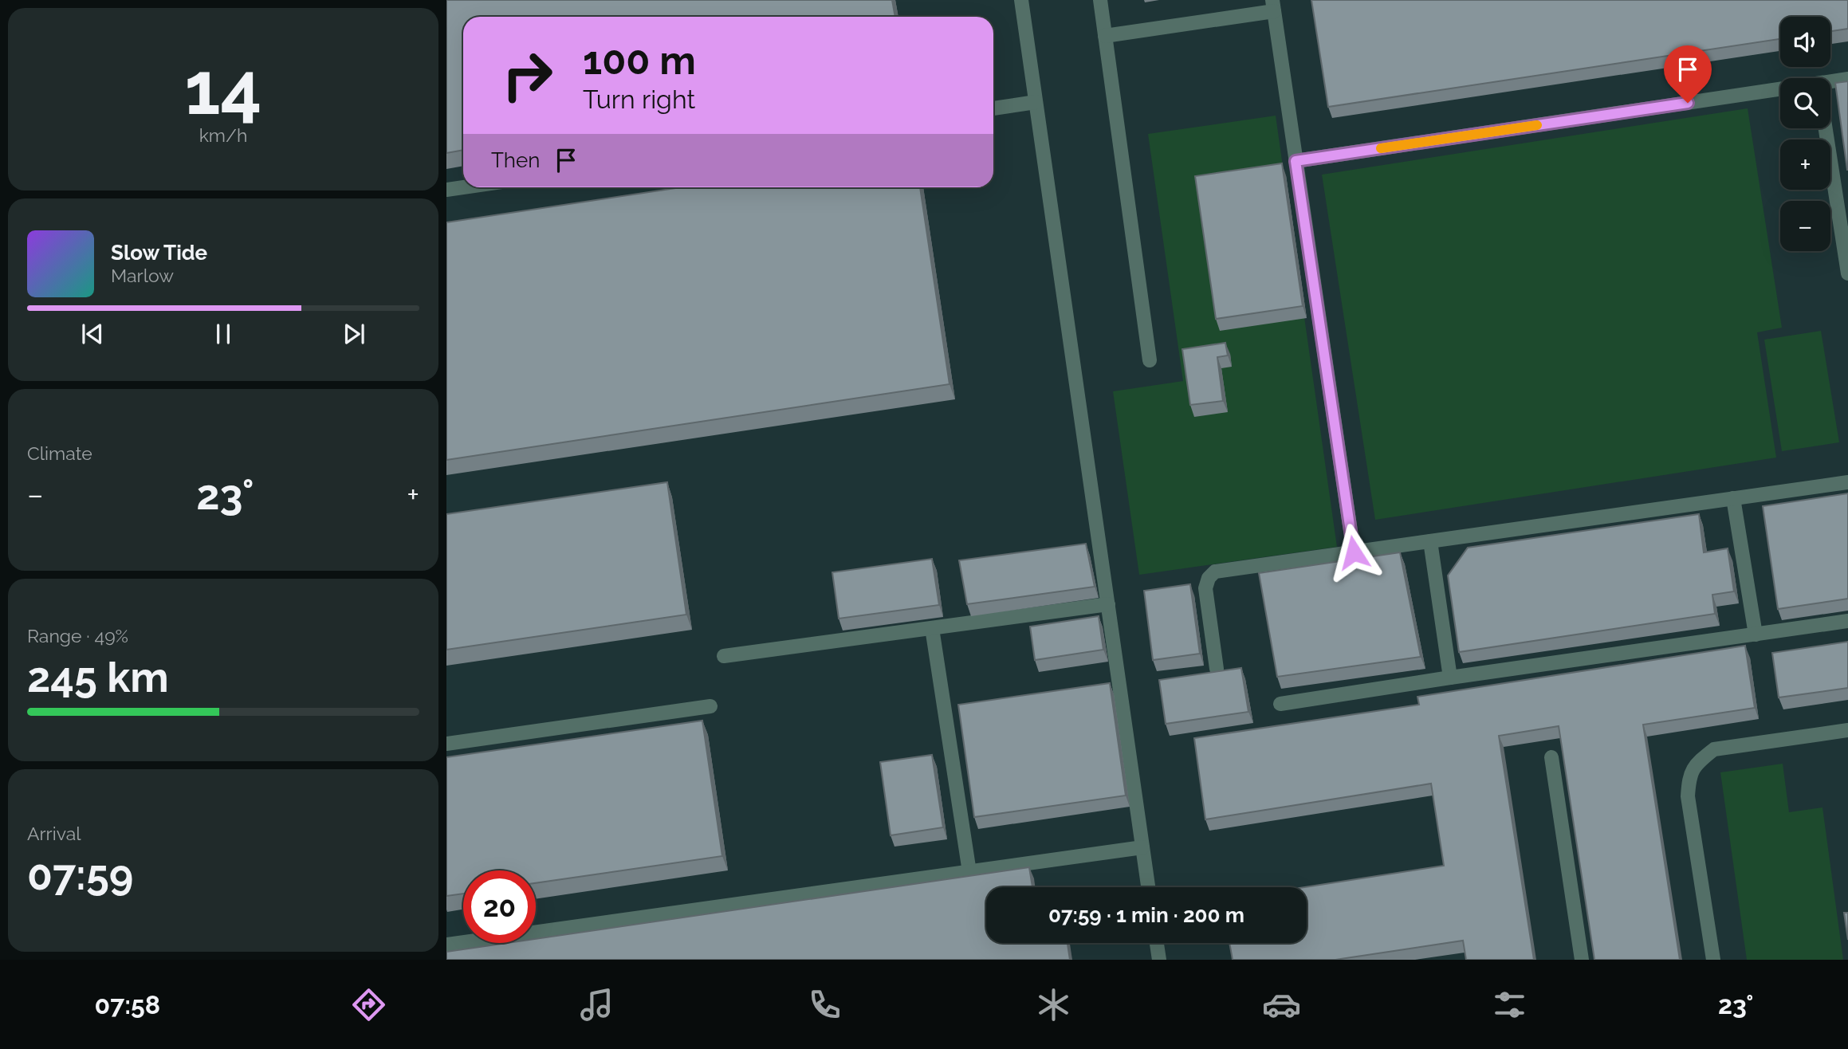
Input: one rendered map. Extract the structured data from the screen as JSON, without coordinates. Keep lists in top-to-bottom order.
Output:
{
  "page": {
    "tile": [
      ["14", "km/h"],
      "Climate",
      ["Range · 49%", "245 km"],
      ["Arrival", "07:59"]
    ],
    "map_buttons": ["+", "−"],
    "turn": ["100 m", "Turn right"],
    "then": "Then",
    "song": ["Slow Tide", "Marlow"],
    "heat": ["−", "23°", "+"],
    "limit": "20",
    "trip": "07:59 · 1 min · 200 m",
    "tabs": ["07:58", "23°"]
  }
}
